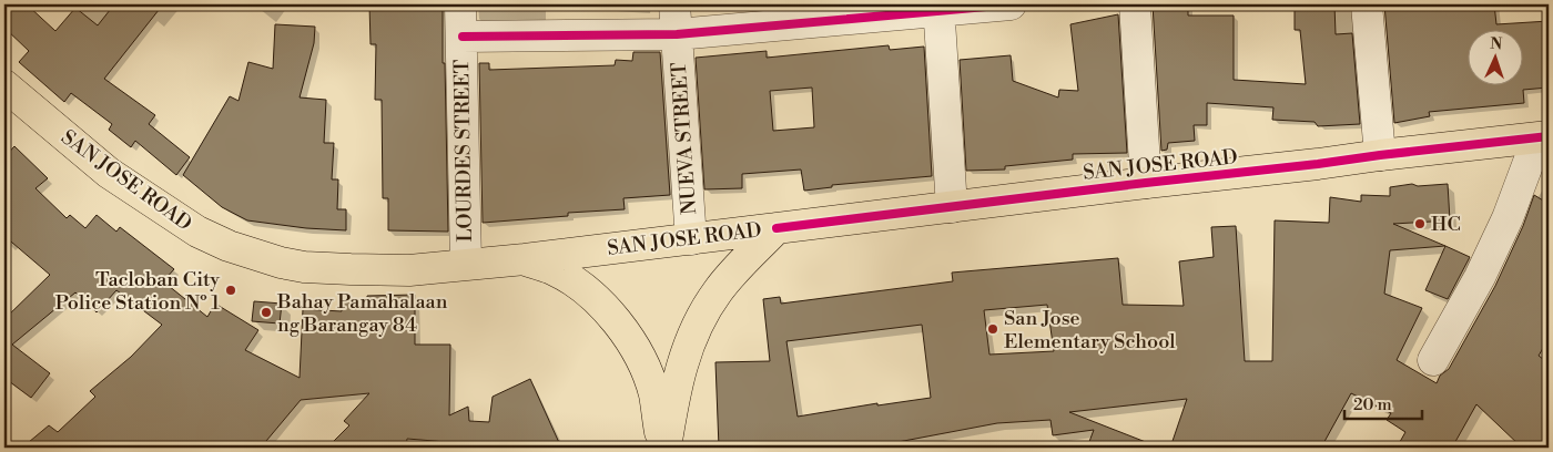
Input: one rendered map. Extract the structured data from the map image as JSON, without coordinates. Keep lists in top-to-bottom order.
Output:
{
  "streets": {
    "main road": ["SAN JOSE ROAD"],
    "street": ["NUEVA STREET", "LOURDES STREET"]
  },
  "crossings": [
    ["NUEVA STREET", "SAN JOSE ROAD"],
    ["LOURDES STREET", "SAN JOSE ROAD"]
  ],
  "places": [
    "HC",
    "Tacloban City Police Station № 1",
    "Bahay Pamahalaan ng Barangay 84",
    "San Jose Elementary School"
  ],
  "scale_bar": "20 m",
  "north": "top"
}
